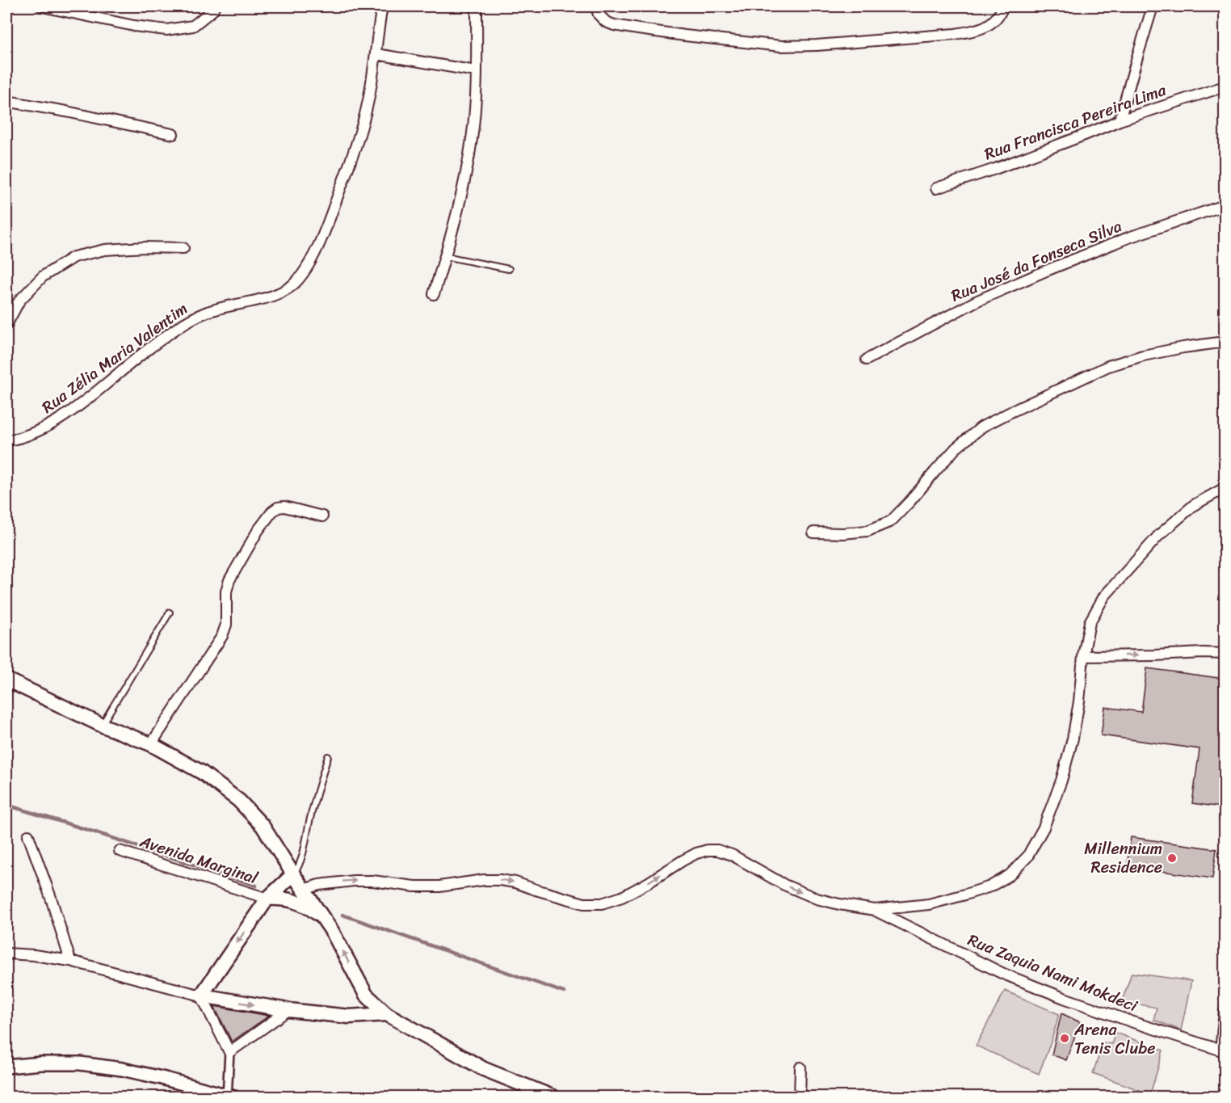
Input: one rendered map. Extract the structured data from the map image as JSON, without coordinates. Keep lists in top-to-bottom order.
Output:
{
  "streets": {
    "street": [
      "Rua Francisca Pereira Lima",
      "Rua José da Fonseca Silva",
      "Rua Zélia Maria Valentim",
      "Avenida Marginal",
      "Rua Zaquia Nami Mokdeci"
    ]
  },
  "places": ["Millennium Residence", "Arena Tenis Clube"]
}
